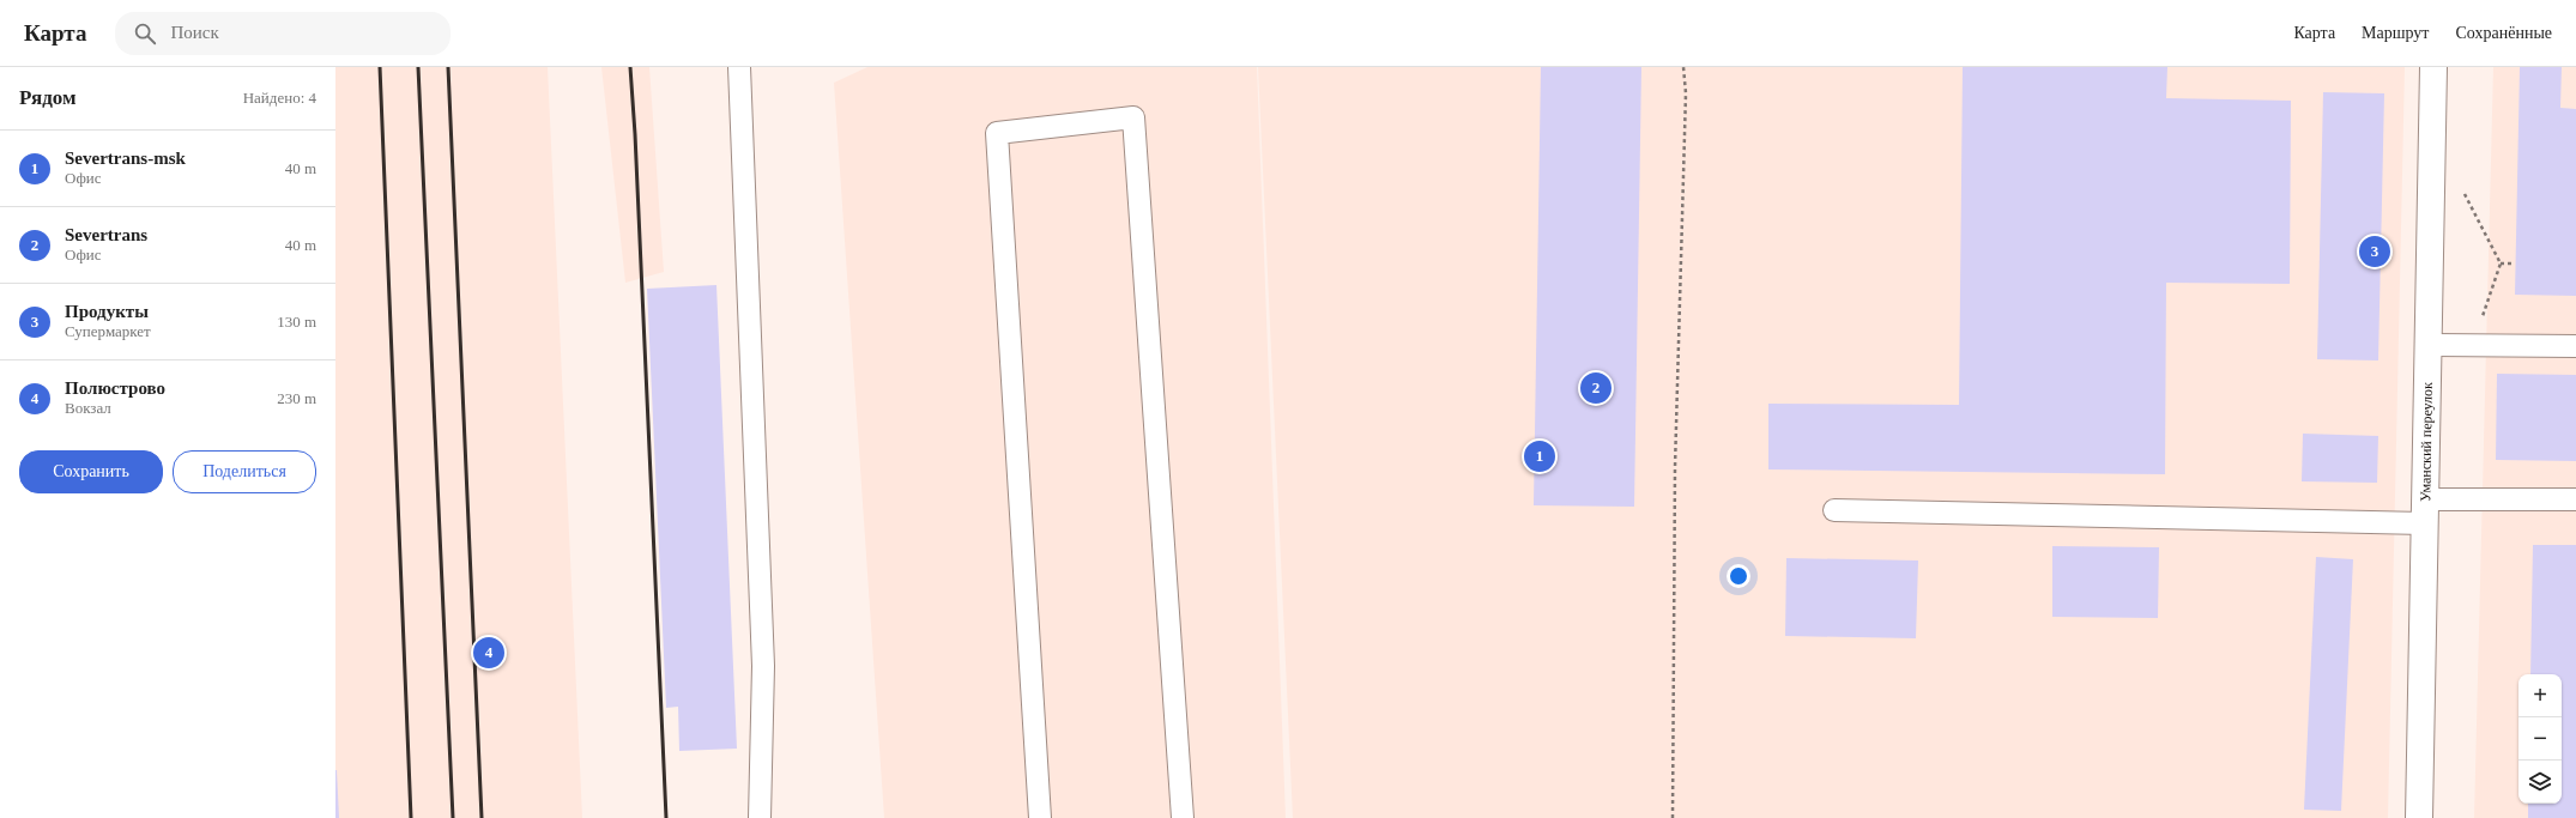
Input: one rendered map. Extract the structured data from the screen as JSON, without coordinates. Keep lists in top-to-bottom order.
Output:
{
  "streets": {
    "street": ["Уманский переулок"]
  },
  "page": {
    "header": "Карта",
    "search": "Поиск",
    "nav": ["Карта", "Маршрут", "Сохранённые"],
    "heading": ["Рядом", "Найдено: 4"],
    "list": [
      {
        "mark": "1",
        "name": "Severtrans-msk",
        "note": "Офис",
        "value": "40 m"
      },
      {
        "mark": "2",
        "name": "Severtrans",
        "note": "Офис",
        "value": "40 m"
      },
      {
        "mark": "3",
        "name": "Продукты",
        "note": "Супермаркет",
        "value": "130 m"
      },
      {
        "mark": "4",
        "name": "Полюстрово",
        "note": "Вокзал",
        "value": "230 m"
      }
    ],
    "pins": [
      "3",
      "2",
      "1",
      "4"
    ],
    "buttons": ["Сохранить", "Поделиться"],
    "map_buttons": ["+", "−"]
  }
}
